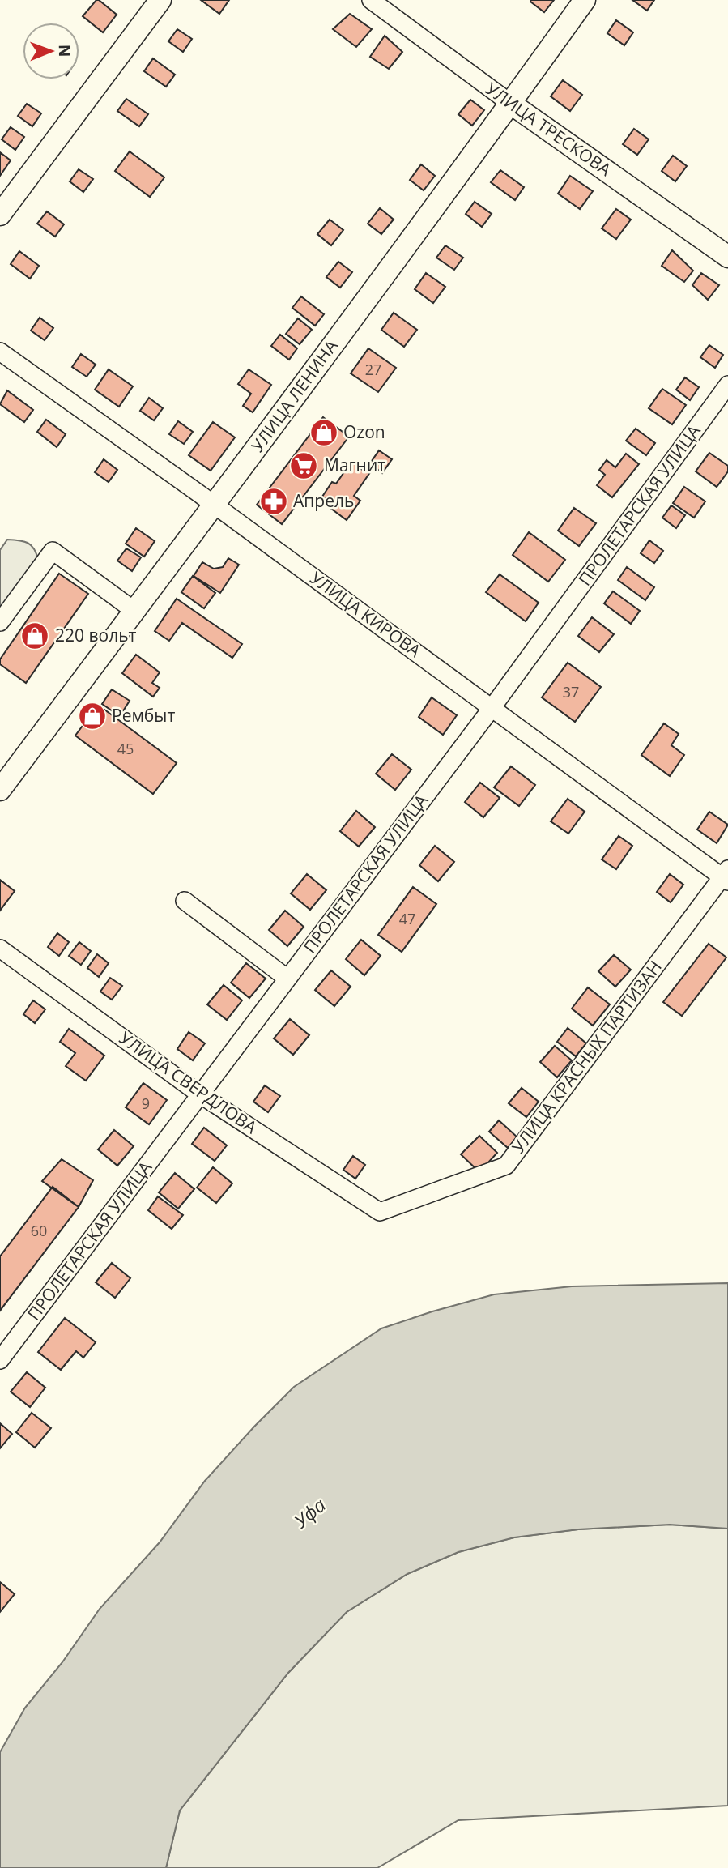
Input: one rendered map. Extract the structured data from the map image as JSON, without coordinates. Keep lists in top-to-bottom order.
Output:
{
  "streets": {
    "main road": ["УЛИЦА ТРЕСКОВА", "УЛИЦА ЛЕНИНА"],
    "street": [
      "ПРОЛЕТАРСКАЯ УЛИЦА",
      "УЛИЦА КИРОВА",
      "УЛИЦА КРАСНЫХ ПАРТИЗАН",
      "УЛИЦА СВЕРДЛОВА"
    ]
  },
  "crossings": [
    ["УЛИЦА ТРЕСКОВА", "УЛИЦА ЛЕНИНА"],
    ["УЛИЦА ЛЕНИНА", "УЛИЦА КИРОВА"],
    ["ПРОЛЕТАРСКАЯ УЛИЦА", "УЛИЦА КИРОВА"],
    ["ПРОЛЕТАРСКАЯ УЛИЦА", "УЛИЦА СВЕРДЛОВА"],
    ["УЛИЦА КИРОВА", "УЛИЦА КРАСНЫХ ПАРТИЗАН"],
    ["УЛИЦА КРАСНЫХ ПАРТИЗАН", "УЛИЦА СВЕРДЛОВА"]
  ],
  "water": ["Уфа"],
  "places": {
    "shop": ["Ozon", "220 вольт", "Рембыт"],
    "supermarket": ["Магнит"],
    "pharmacy": ["Апрель"]
  },
  "house_numbers": [
    "27",
    "37",
    "45",
    "47",
    "9",
    "60"
  ],
  "north": "right"
}
